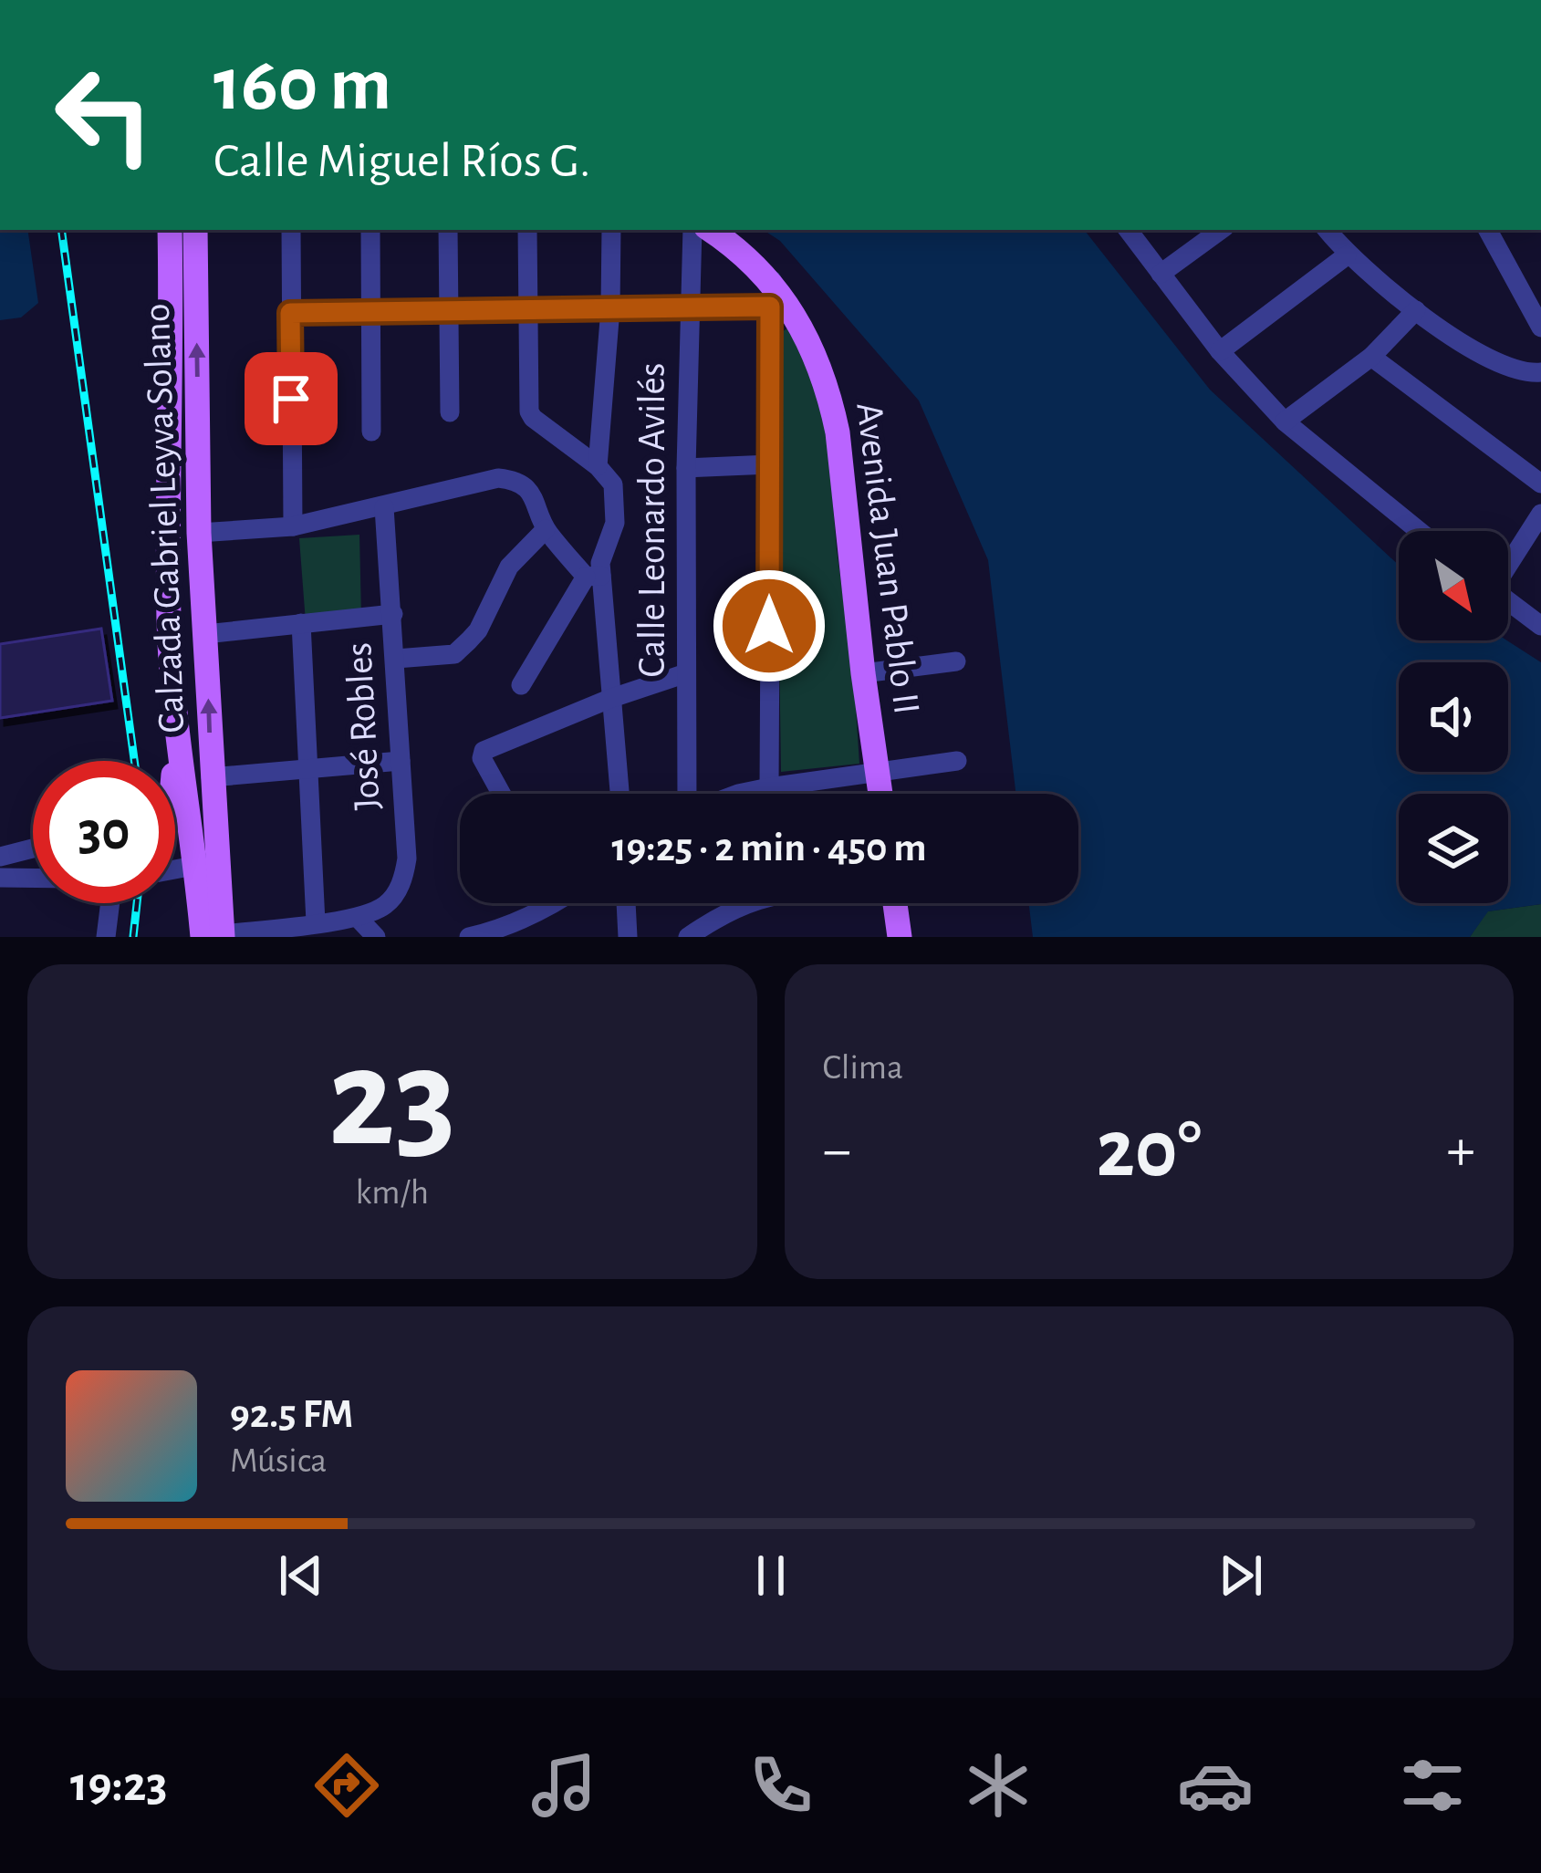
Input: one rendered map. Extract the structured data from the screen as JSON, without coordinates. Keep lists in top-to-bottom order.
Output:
{
  "streets": {
    "main road": ["Calzada Gabriel Leyva Solano", "Avenida Juan Pablo II"],
    "street": ["Calle Leonardo Avilés", "José Robles"]
  },
  "north": "bottom right",
  "page": {
    "turn": ["160 m", "Calle Miguel Ríos G."],
    "limit": "30",
    "trip": "19:25 · 2 min · 450 m",
    "tile": [
      ["23", "km/h"],
      "Clima"
    ],
    "heat": ["−", "20°", "+"],
    "song": ["92.5 FM", "Música"],
    "tabs": "19:23"
  }
}
